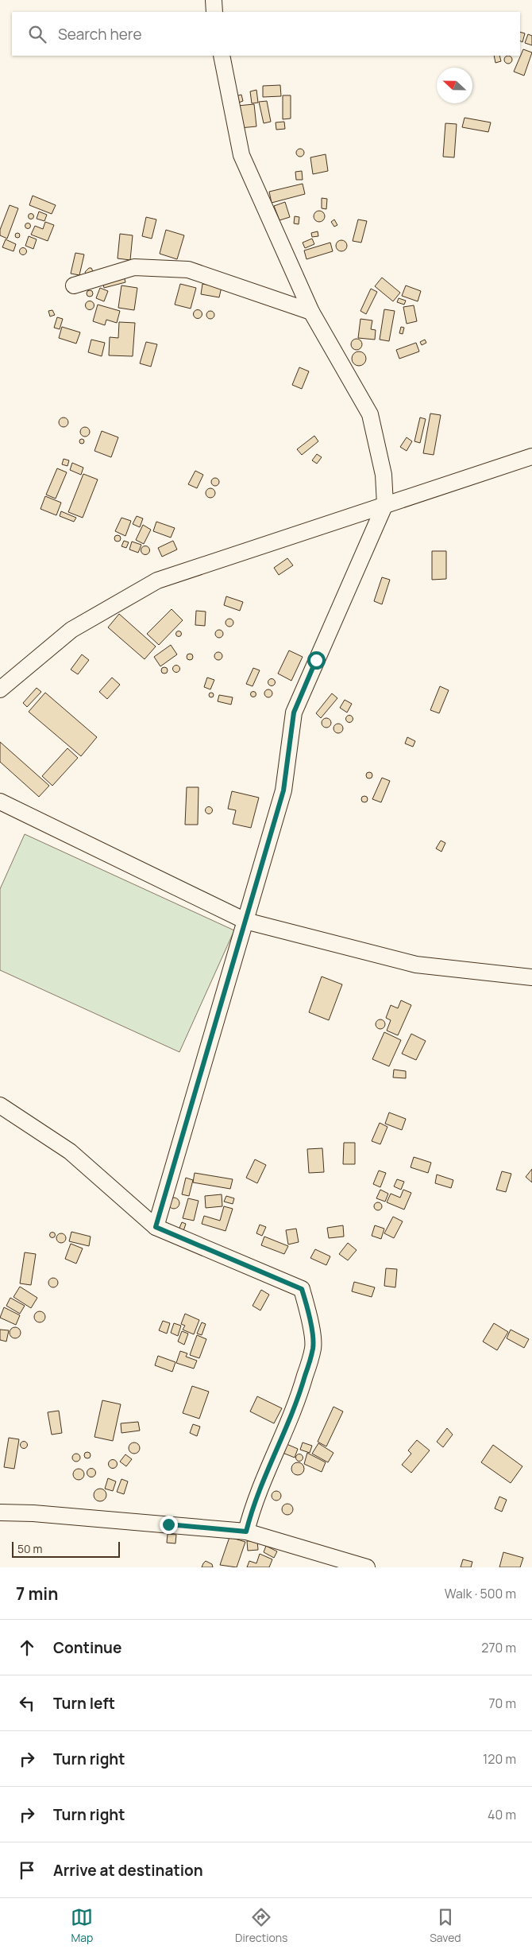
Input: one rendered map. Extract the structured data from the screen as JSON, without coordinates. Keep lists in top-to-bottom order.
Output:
{
  "scale_bar": "50 m",
  "north": "left",
  "page": {
    "search": "Search here",
    "scale": "50 m",
    "heading": ["7 min", "Walk · 500 m"],
    "list": [
      ["Continue", "270 m"],
      ["Turn left", "70 m"],
      ["Turn right", "120 m"],
      ["Turn right", "40 m"],
      "Arrive at destination"
    ],
    "nav": ["Map", "Directions", "Saved"]
  }
}
